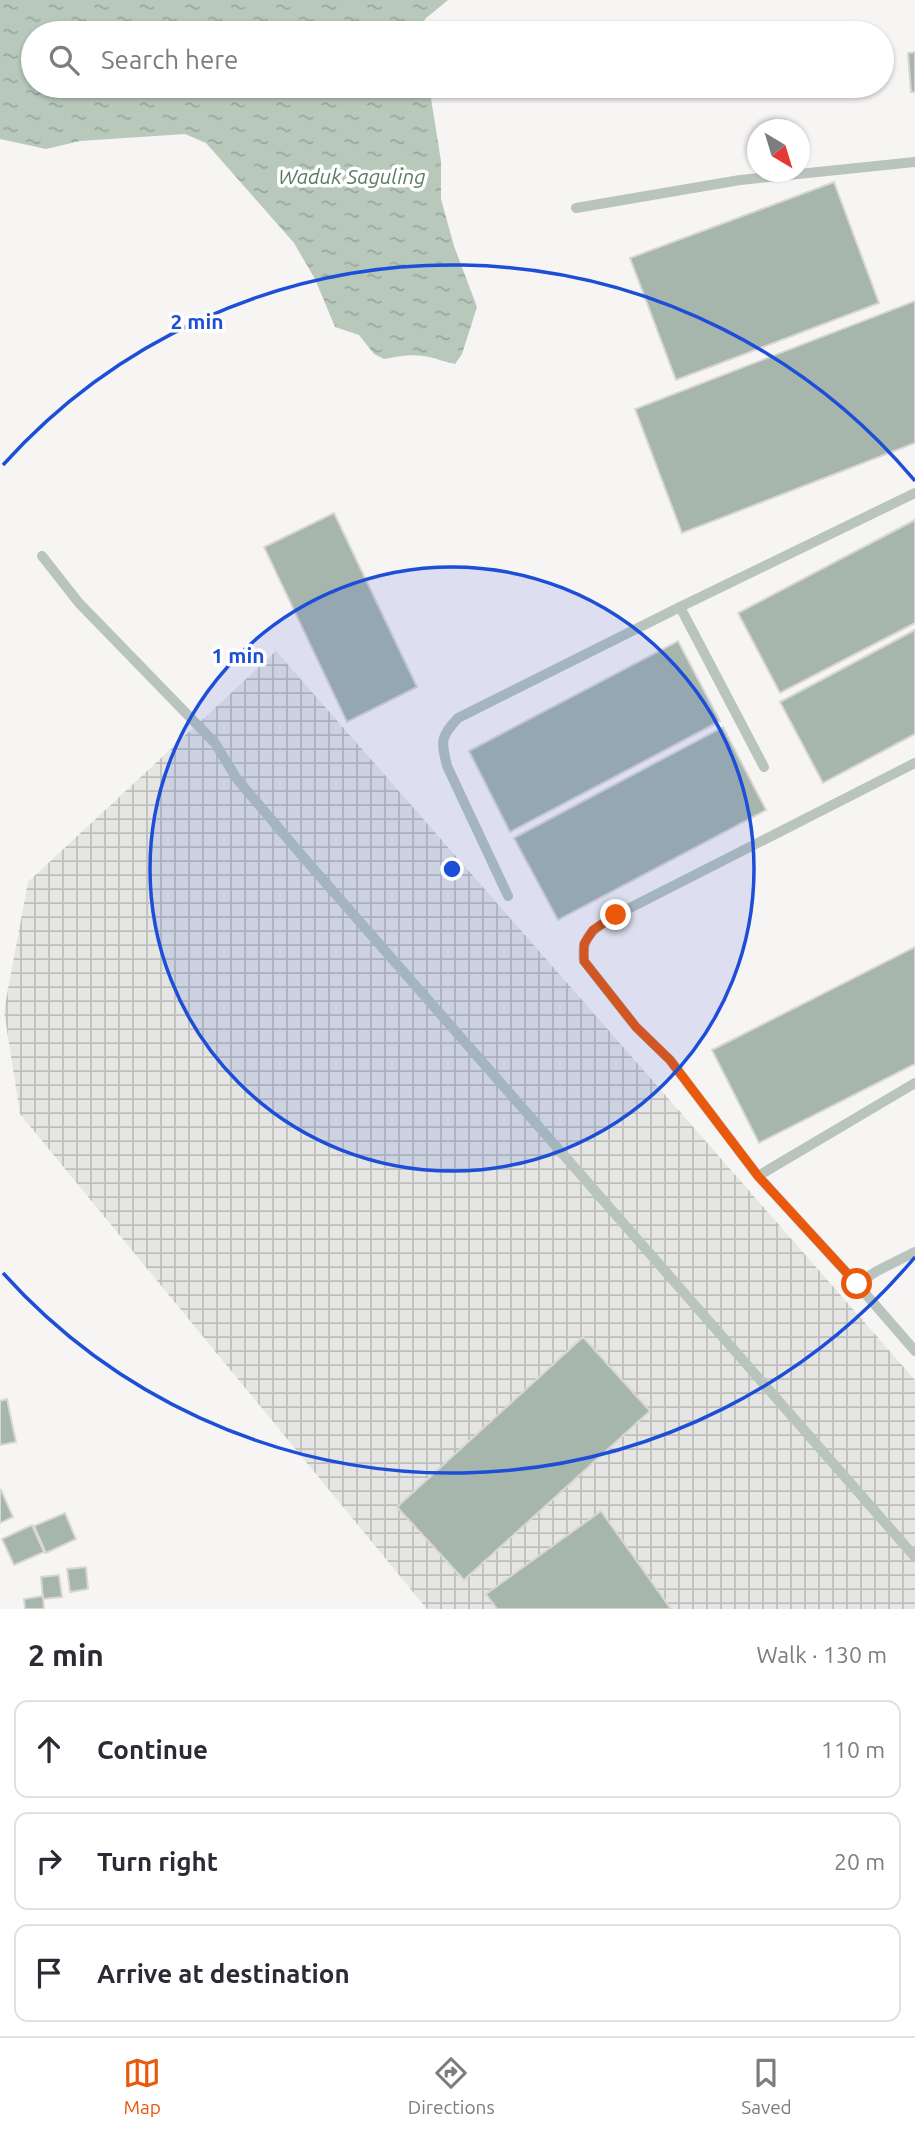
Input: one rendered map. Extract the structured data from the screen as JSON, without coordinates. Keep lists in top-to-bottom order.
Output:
{
  "water": ["Waduk Saguling"],
  "north": "bottom right",
  "page": {
    "search": "Search here",
    "heading": ["2 min", "Walk · 130 m"],
    "list": [
      ["Continue", "110 m"],
      ["Turn right", "20 m"],
      "Arrive at destination"
    ],
    "nav": ["Map", "Directions", "Saved"]
  },
  "rings": ["2 min", "1 min"]
}
